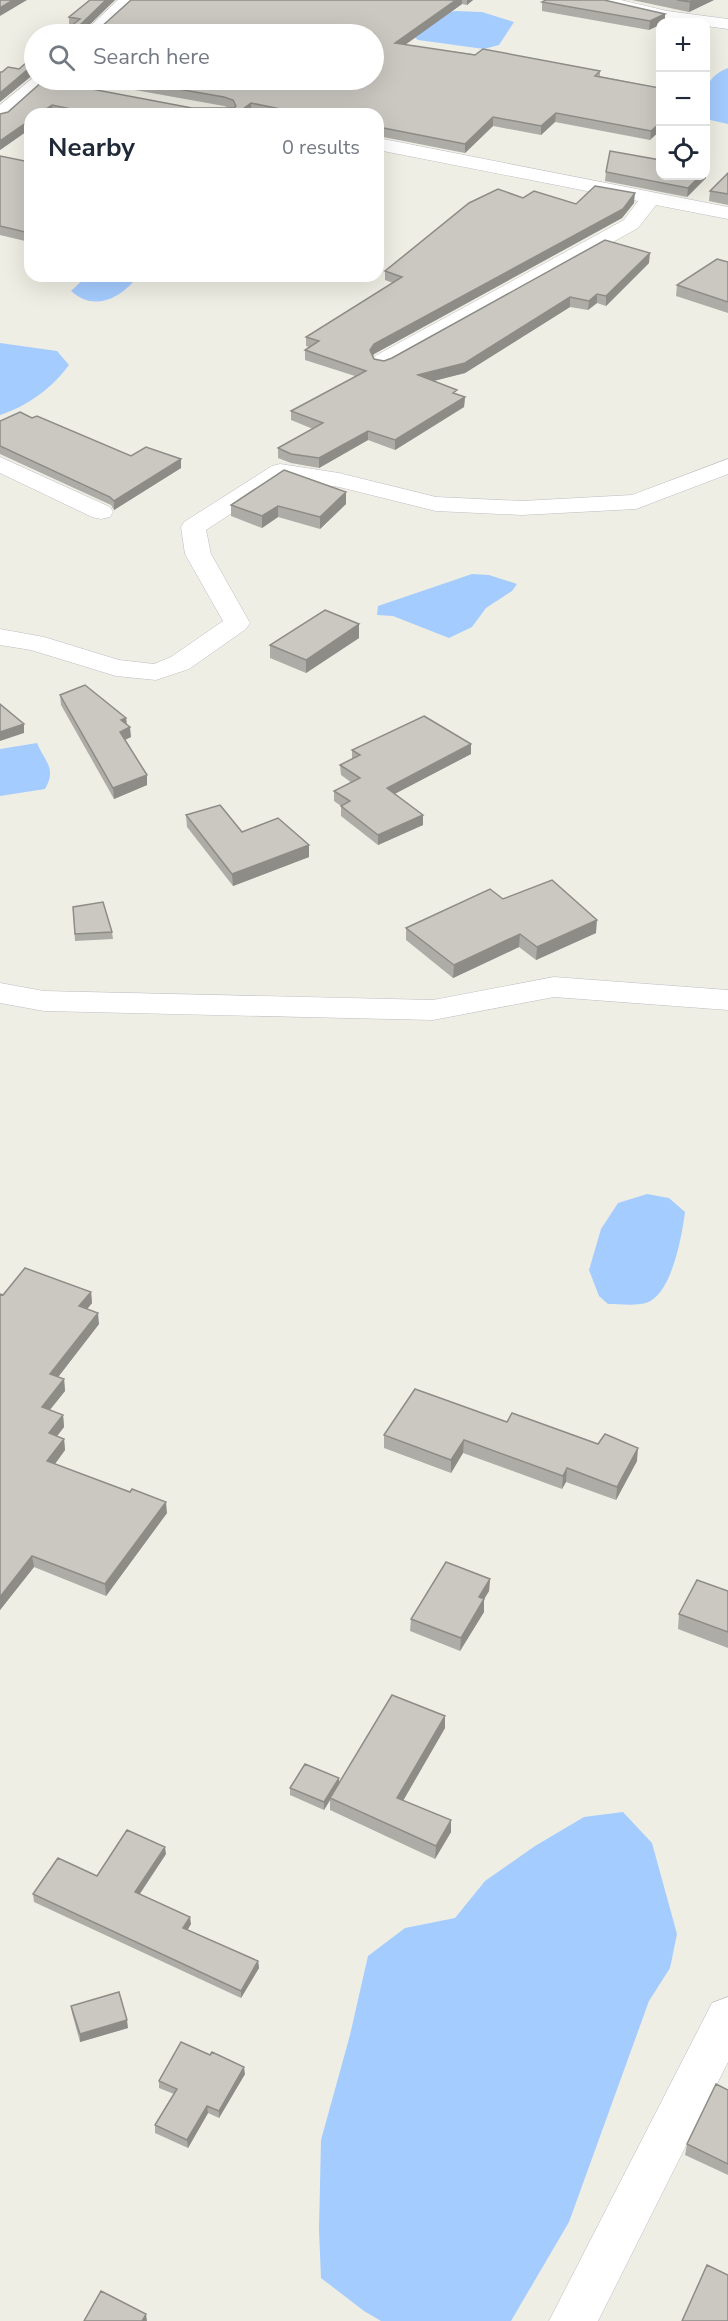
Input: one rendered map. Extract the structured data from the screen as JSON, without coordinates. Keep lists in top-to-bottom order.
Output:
{
  "page": {
    "map_buttons": ["+", "−"],
    "search": "Search here",
    "heading": ["Nearby", "0 results"]
  }
}
